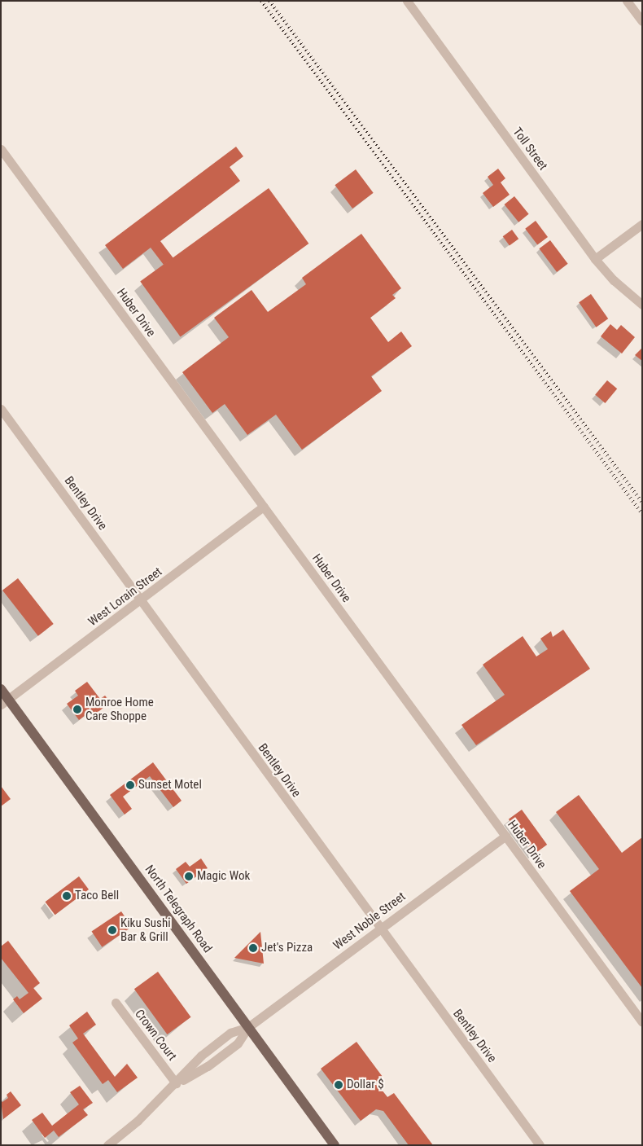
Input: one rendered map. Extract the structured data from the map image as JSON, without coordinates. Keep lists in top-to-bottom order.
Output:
{
  "streets": {
    "main road": ["North Telegraph Road"],
    "street": [
      "Toll Street",
      "Huber Drive",
      "Bentley Drive",
      "West Lorain Street",
      "West Noble Street",
      "Crown Court"
    ]
  },
  "crossings": [
    ["Huber Drive", "West Lorain Street"],
    ["Huber Drive", "West Noble Street"],
    ["Bentley Drive", "West Lorain Street"],
    ["Bentley Drive", "West Noble Street"],
    ["West Lorain Street", "North Telegraph Road"],
    ["North Telegraph Road", "West Noble Street"],
    ["West Noble Street", "Crown Court"]
  ],
  "places": [
    "Monroe Home Care Shoppe",
    "Sunset Motel",
    "Magic Wok",
    "Taco Bell",
    "Kiku Sushi Bar & Grill",
    "Jet's Pizza",
    "Dollar $"
  ]
}
